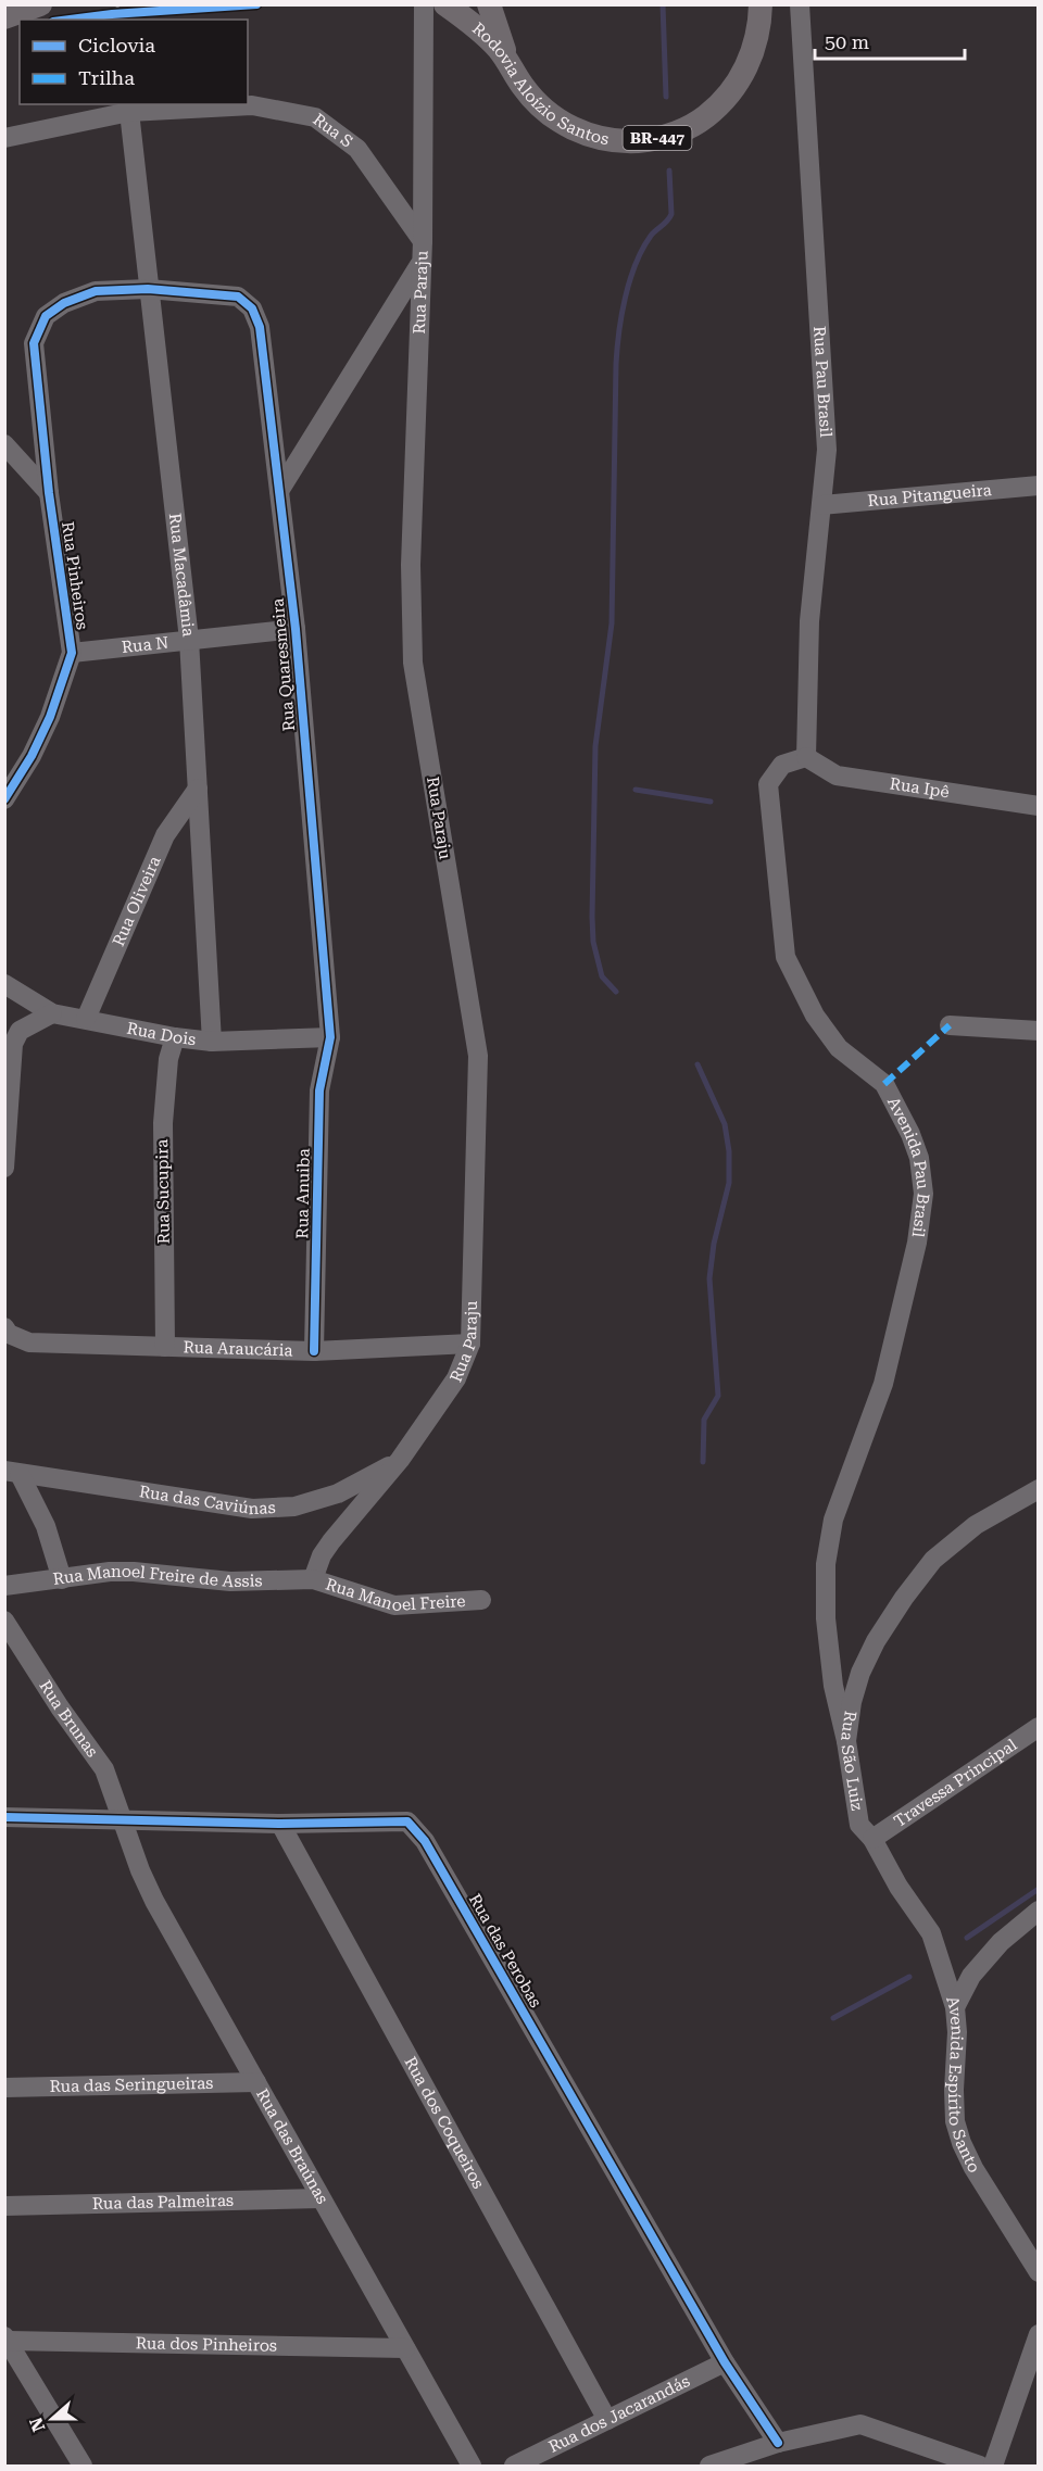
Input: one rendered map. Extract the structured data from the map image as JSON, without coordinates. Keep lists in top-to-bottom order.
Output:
{
  "streets": {
    "main road": ["Rodovia Aloízio Santos", "BR-447"],
    "street": [
      "Rua S",
      "Rua Paraju",
      "Rua Pau Brasil",
      "Rua Pitangueira",
      "Rua Pinheiros",
      "Rua Macadâmia",
      "Rua N",
      "Rua Quaresmeira",
      "Rua Ipê",
      "Rua Oliveira",
      "Rua Dois",
      "Avenida Pau Brasil",
      "Rua Sucupira",
      "Rua Anuiba",
      "Rua Araucária",
      "Rua das Caviúnas",
      "Rua Manoel Freire de Assis",
      "Rua Manoel Freire",
      "Rua Brunas",
      "Rua São Luiz",
      "Travessa Principal",
      "Rua das Perobas",
      "Rua das Seringueiras",
      "Avenida Espírito Santo",
      "Rua dos Coqueiros",
      "Rua das Braúnas",
      "Rua das Palmeiras",
      "Rua dos Pinheiros",
      "Rua dos Jacarandás"
    ]
  },
  "crossings": [
    ["Rodovia Aloízio Santos", "BR-447"],
    ["Rua S", "Rua Paraju"],
    ["Rua S", "Rua Macadâmia"],
    ["Rua Paraju", "Rua Araucária"],
    ["Rua Paraju", "Rua das Caviúnas"],
    ["Rua Paraju", "Rua Manoel Freire de Assis"],
    ["Rua Paraju", "Rua Manoel Freire"],
    ["Rua Pau Brasil", "Rua Pitangueira"],
    ["Rua Pau Brasil", "Rua Ipê"],
    ["Rua Pau Brasil", "Avenida Pau Brasil"],
    ["Rua Pinheiros", "Rua Macadâmia"],
    ["Rua Pinheiros", "Rua N"],
    ["Rua Pinheiros", "Rua Quaresmeira"],
    ["Rua Macadâmia", "Rua N"],
    ["Rua Macadâmia", "Rua Quaresmeira"],
    ["Rua Macadâmia", "Rua Oliveira"],
    ["Rua Macadâmia", "Rua Dois"],
    ["Rua N", "Rua Quaresmeira"],
    ["Rua Quaresmeira", "Rua Dois"],
    ["Rua Quaresmeira", "Rua Anuiba"],
    ["Rua Ipê", "Avenida Pau Brasil"],
    ["Rua Oliveira", "Rua Dois"],
    ["Rua Dois", "Rua Sucupira"],
    ["Rua Dois", "Rua Anuiba"],
    ["Avenida Pau Brasil", "Rua São Luiz"],
    ["Rua Sucupira", "Rua Araucária"],
    ["Rua Anuiba", "Rua Araucária"],
    ["Rua Manoel Freire de Assis", "Rua Manoel Freire"],
    ["Rua Brunas", "Rua das Perobas"],
    ["Rua Brunas", "Rua das Braúnas"],
    ["Rua São Luiz", "Travessa Principal"],
    ["Rua São Luiz", "Avenida Espírito Santo"],
    ["Rua das Perobas", "Rua dos Coqueiros"],
    ["Rua das Perobas", "Rua das Braúnas"],
    ["Rua das Perobas", "Rua dos Jacarandás"],
    ["Rua das Seringueiras", "Rua das Braúnas"],
    ["Rua dos Coqueiros", "Rua dos Jacarandás"],
    ["Rua das Braúnas", "Rua das Palmeiras"],
    ["Rua das Braúnas", "Rua dos Pinheiros"]
  ],
  "legend": ["Ciclovia", "Trilha"],
  "scale_bar": "50 m",
  "north": "left"
}
